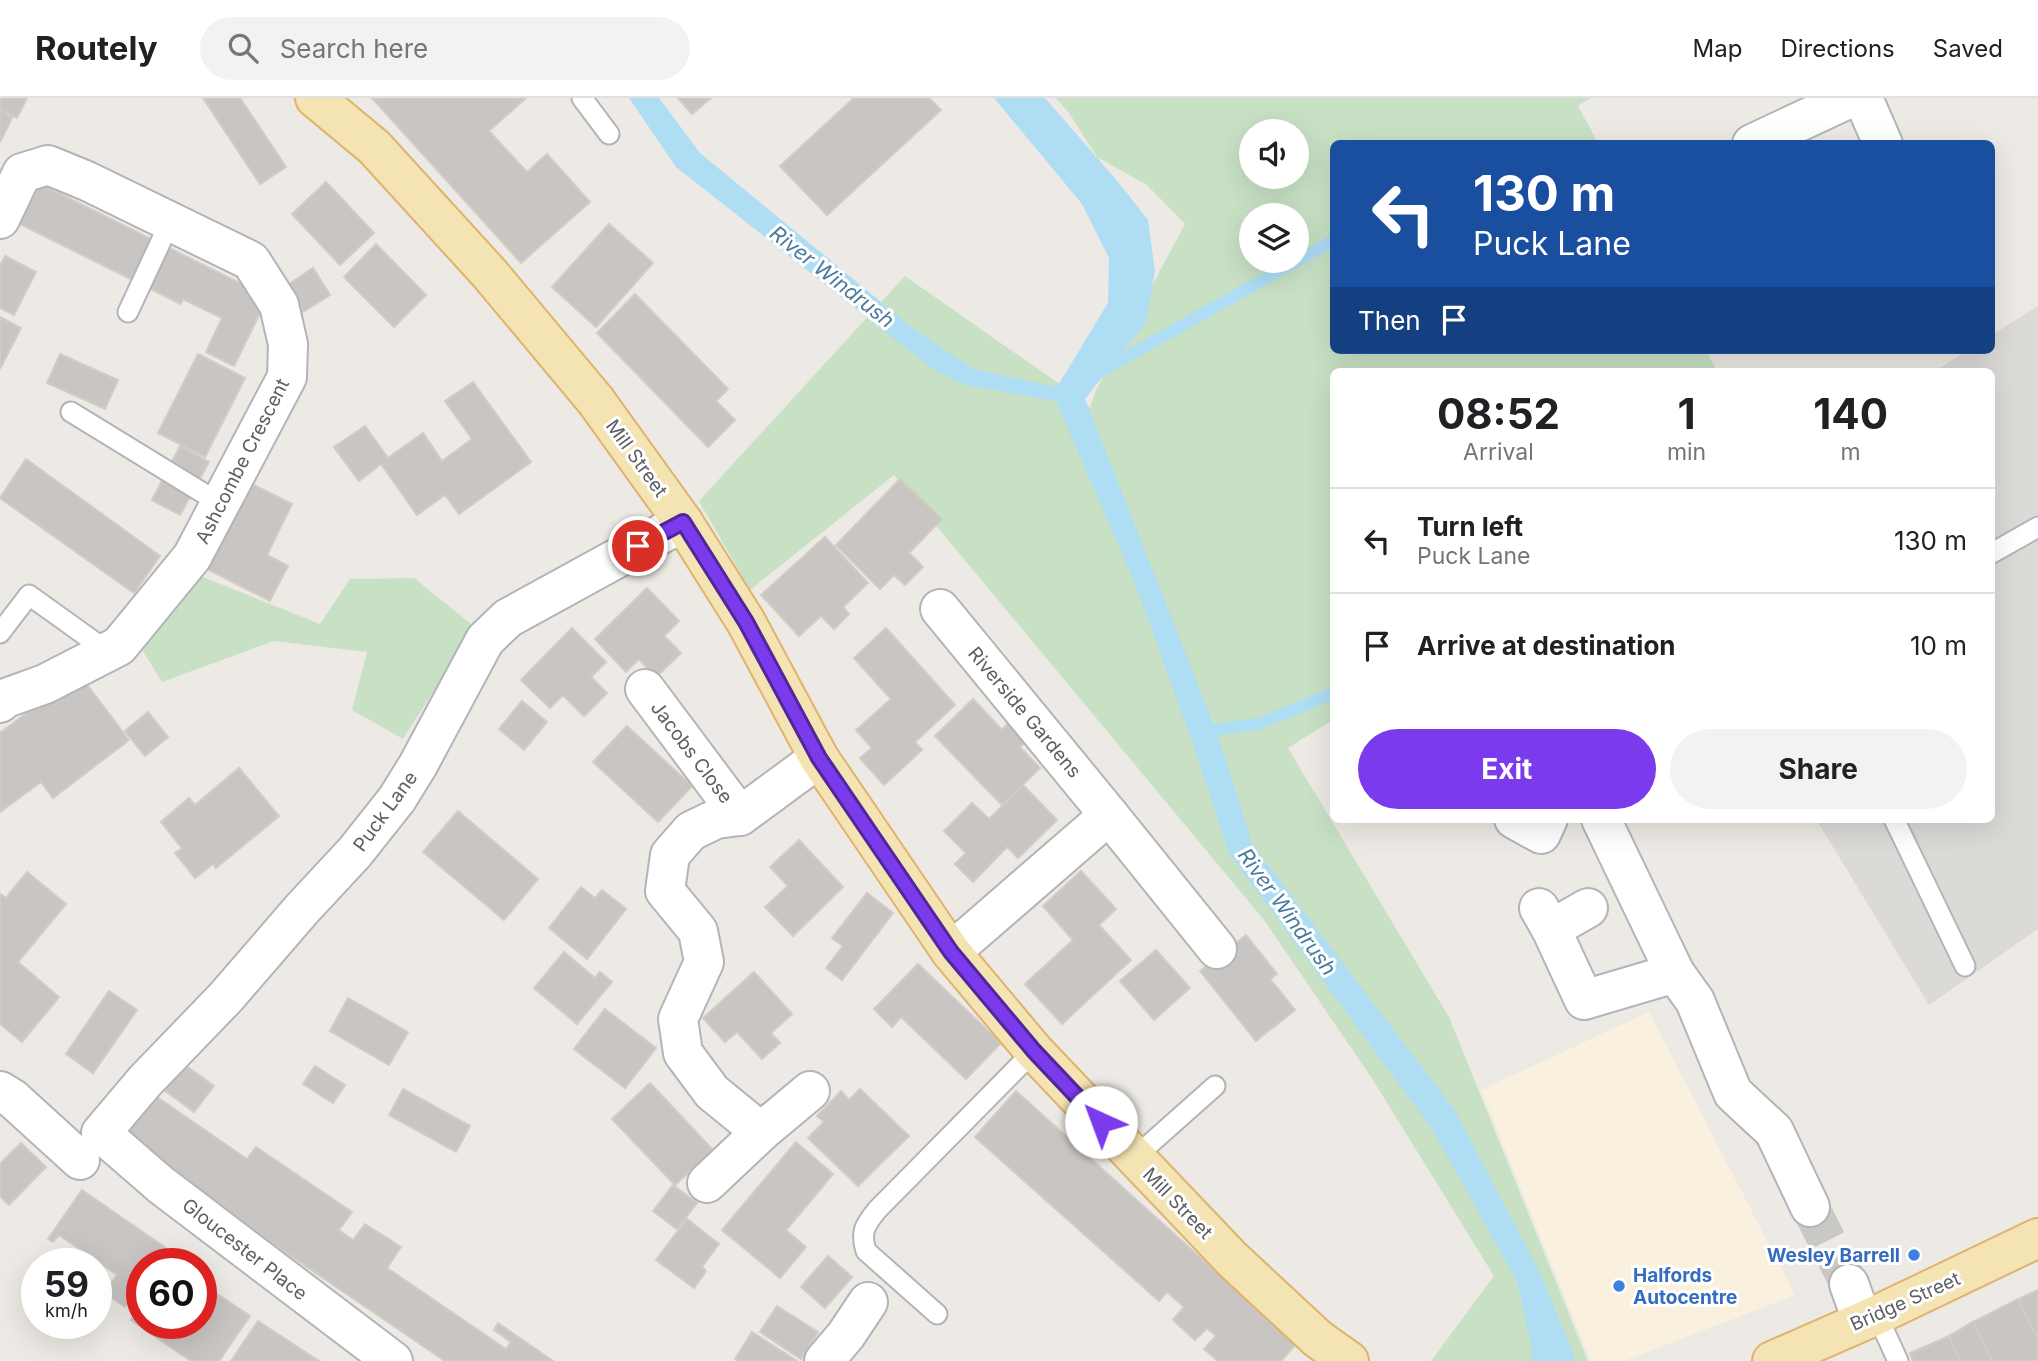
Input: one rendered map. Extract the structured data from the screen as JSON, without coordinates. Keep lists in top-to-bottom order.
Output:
{
  "streets": {
    "main road": ["Mill Street", "Bridge Street"],
    "street": [
      "Ashcombe Crescent",
      "Riverside Gardens",
      "Jacobs Close",
      "Puck Lane",
      "Gloucester Place"
    ]
  },
  "crossings": [
    ["Mill Street", "Jacobs Close"],
    ["Mill Street", "Puck Lane"],
    ["Puck Lane", "Gloucester Place"]
  ],
  "water": ["River Windrush"],
  "places": ["Wesley Barrell", "Halfords Autocentre"],
  "page": {
    "header": "Routely",
    "search": "Search here",
    "nav": ["Map", "Directions", "Saved"],
    "turn": ["130 m", "Puck Lane"],
    "then": "Then",
    "eta": [
      "08:52",
      "Arrival",
      "1",
      "min",
      "140",
      "m"
    ],
    "list": [
      {
        "name": "Turn left",
        "note": "Puck Lane",
        "value": "130 m"
      },
      {
        "name": "Arrive at destination",
        "value": "10 m"
      }
    ],
    "buttons": ["Exit", "Share"],
    "speed": "59 km/h",
    "limit": "60"
  }
}
